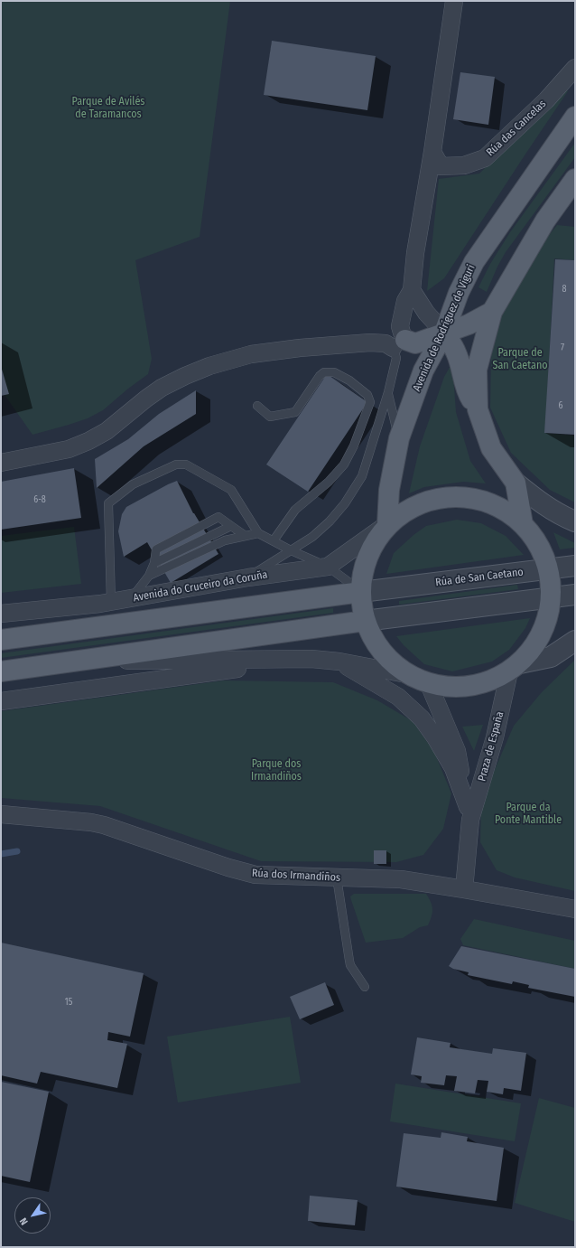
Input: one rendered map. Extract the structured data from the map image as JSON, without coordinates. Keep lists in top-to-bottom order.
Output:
{
  "streets": {
    "main road": ["Avenida de Rodríguez de Viguri", "Praza de España"],
    "street": [
      "Rúa das Cancelas",
      "Rúa de San Caetano",
      "Avenida do Cruceiro da Coruña",
      "Rúa dos Irmandiños"
    ]
  },
  "crossings": [
    ["Avenida de Rodríguez de Viguri", "Avenida do Cruceiro da Coruña"],
    ["Avenida de Rodríguez de Viguri", "Praza de España"],
    ["Rúa de San Caetano", "Praza de España"],
    ["Avenida do Cruceiro da Coruña", "Praza de España"],
    ["Praza de España", "Rúa dos Irmandiños"]
  ],
  "parks": [
    "Parque de Avilés de Taramancos",
    "Parque de San Caetano",
    "Parque dos Irmandiños",
    "Parque da Ponte Mantible"
  ],
  "house_numbers": [
    "8",
    "7",
    "6",
    "6-8",
    "15"
  ],
  "north": "bottom left"
}
